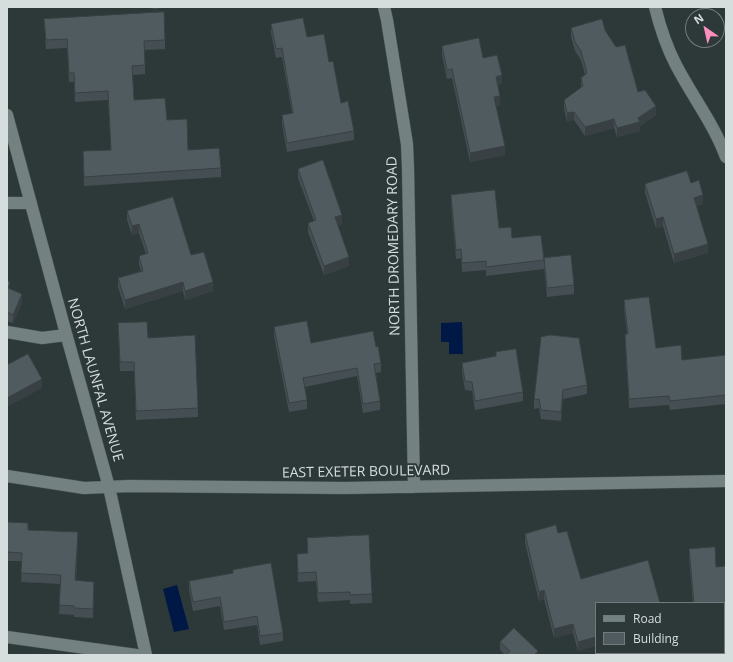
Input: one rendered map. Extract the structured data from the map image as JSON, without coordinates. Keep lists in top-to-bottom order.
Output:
{
  "streets": {
    "street": ["NORTH DROMEDARY ROAD", "NORTH LAUNFAL AVENUE", "EAST EXETER BOULEVARD"]
  },
  "crossings": [
    ["NORTH DROMEDARY ROAD", "EAST EXETER BOULEVARD"],
    ["NORTH LAUNFAL AVENUE", "EAST EXETER BOULEVARD"]
  ],
  "legend": ["Road", "Building"],
  "north": "top left"
}
